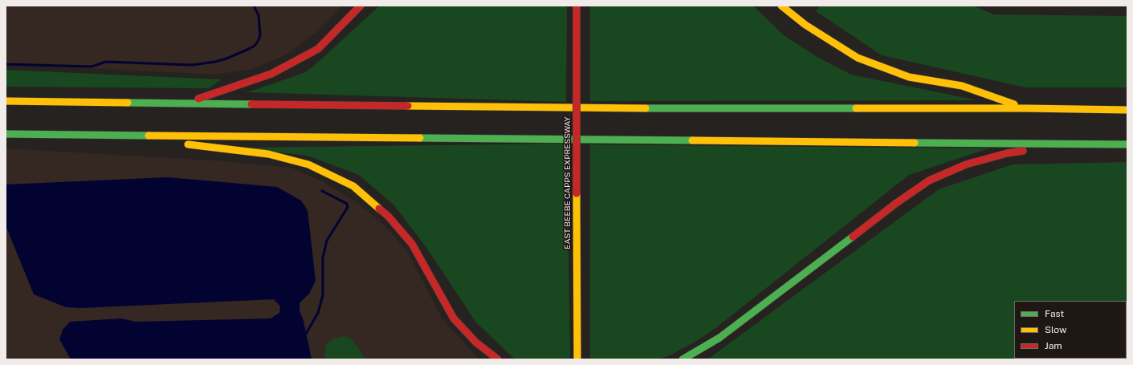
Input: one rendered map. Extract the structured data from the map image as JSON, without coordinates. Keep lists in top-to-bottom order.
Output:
{
  "streets": {
    "main road": ["EAST BEEBE CAPPS EXPRESSWAY"]
  },
  "legend": ["Fast", "Slow", "Jam"]
}
